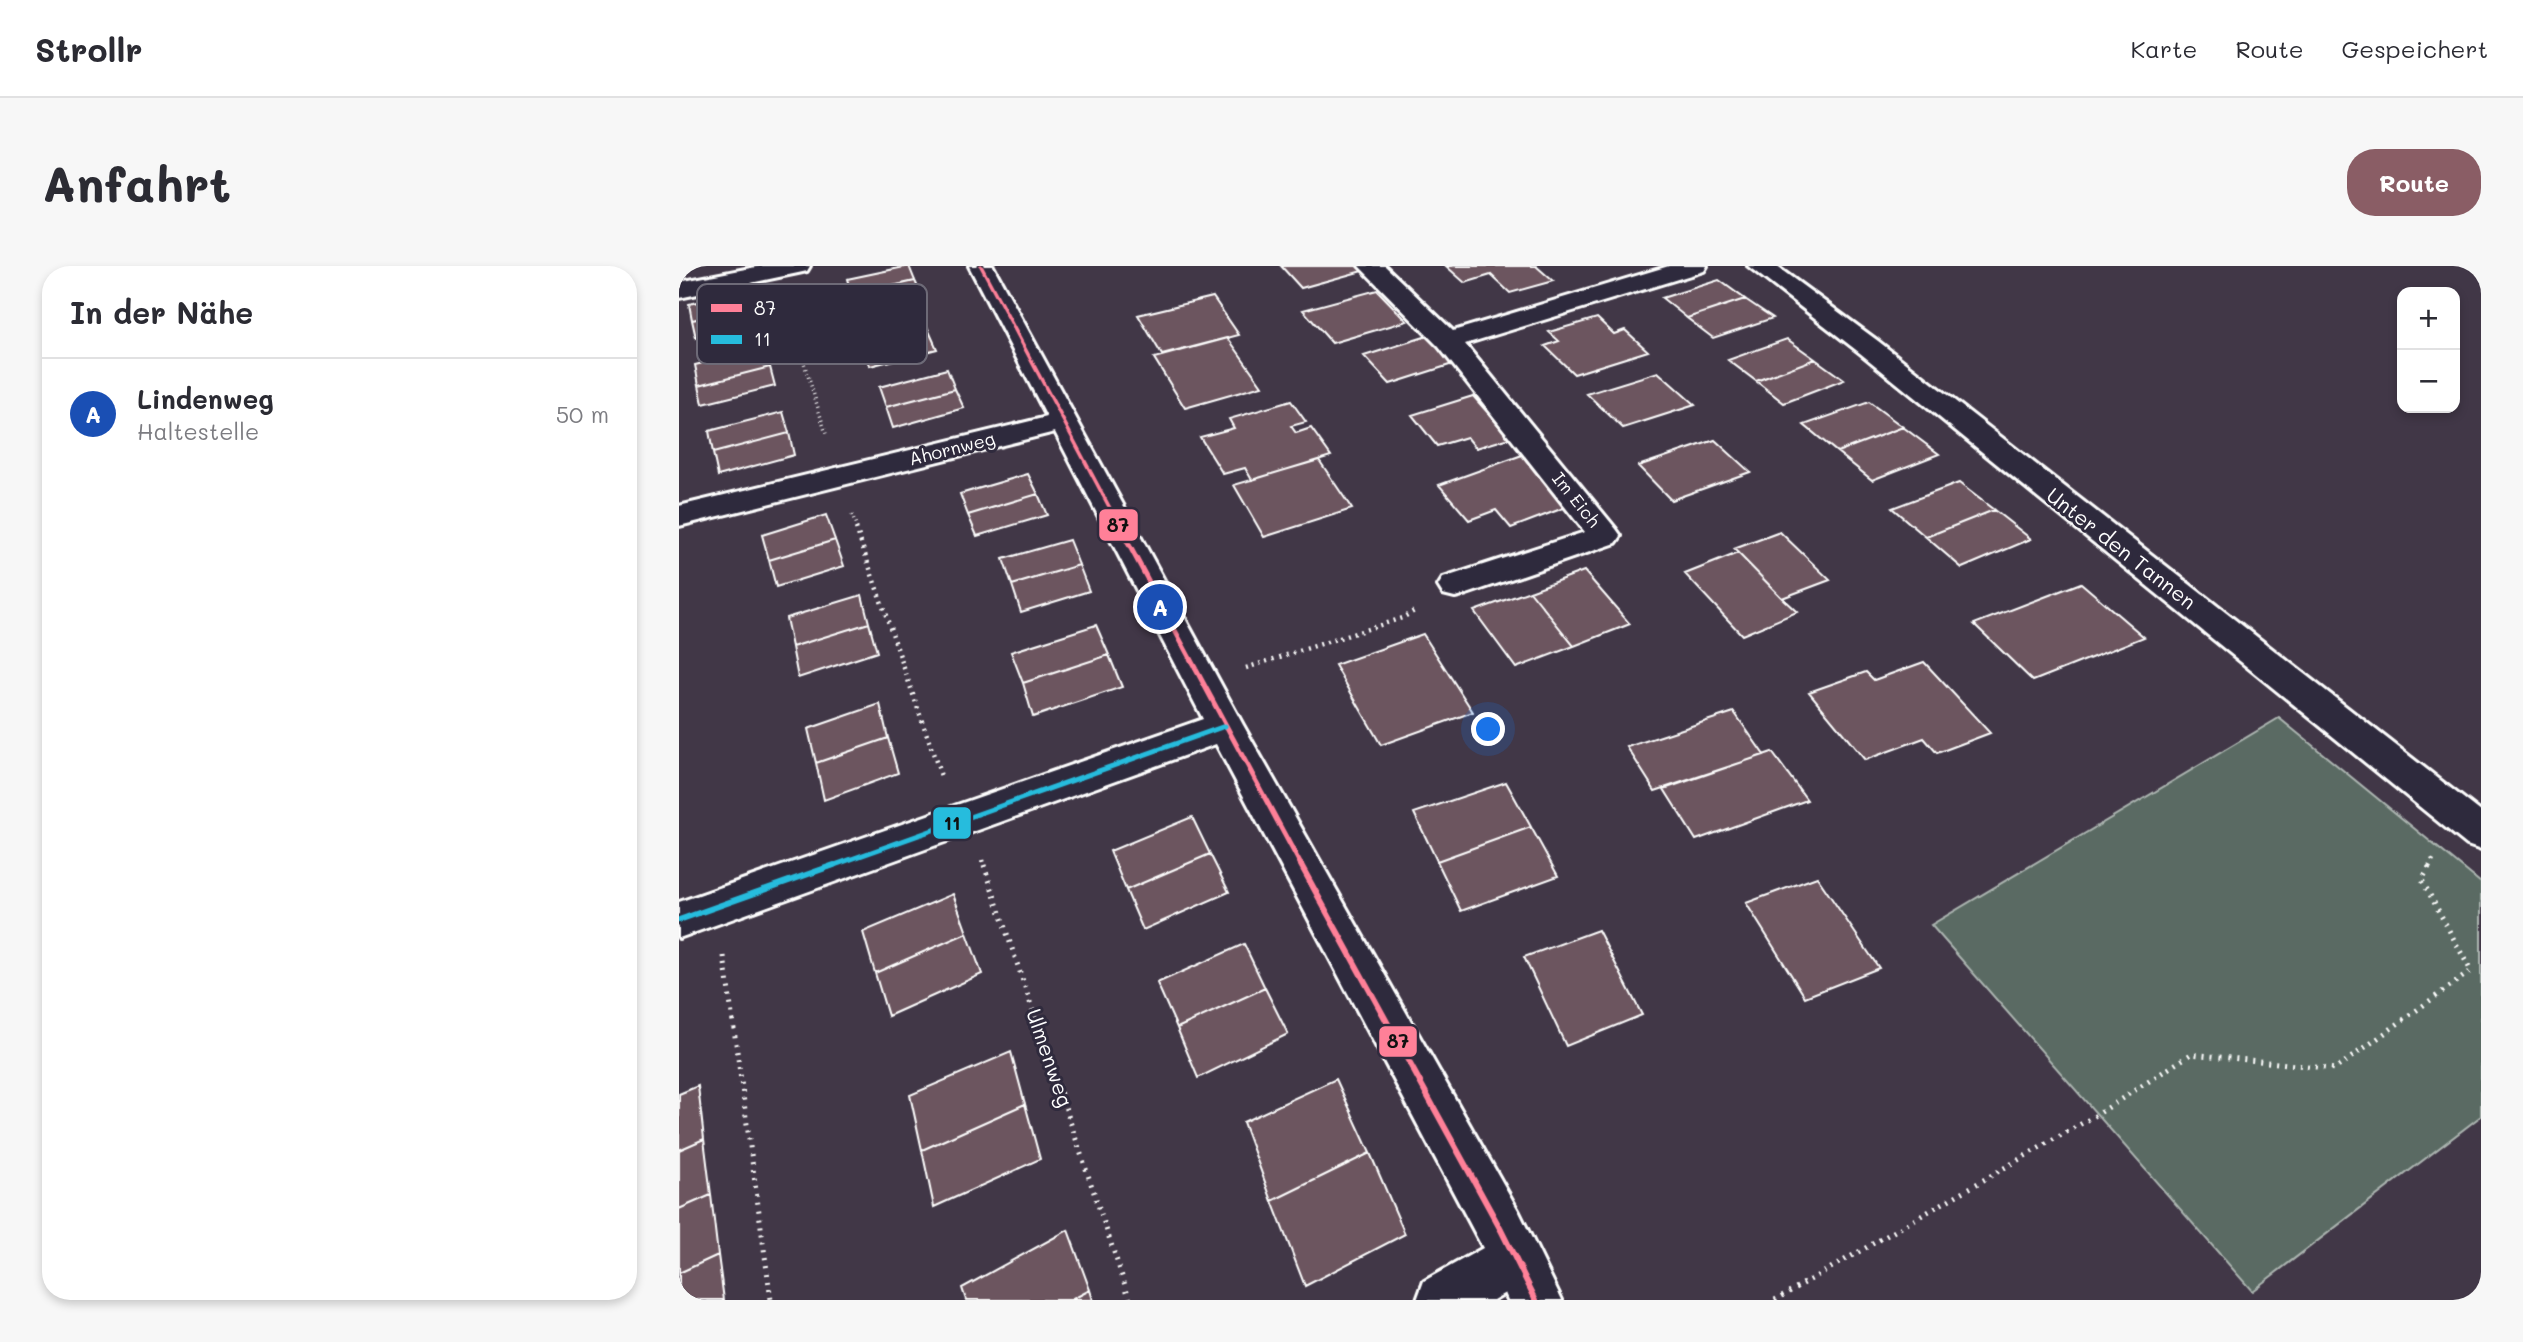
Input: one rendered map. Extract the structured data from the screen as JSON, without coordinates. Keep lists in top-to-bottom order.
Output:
{
  "streets": {
    "street": ["Ahornweg", "Im Eich", "Unter den Tannen"],
    "path": ["Ulmenweg"]
  },
  "crossings": [
    ["Ahornweg", "Ulmenweg"]
  ],
  "lines": ["transit line 87", "transit line 11"],
  "legend": ["87", "11"],
  "page": {
    "header": "Strollr",
    "nav": ["Karte", "Route", "Gespeichert"],
    "buttons": "Route",
    "title": "Anfahrt",
    "heading": "In der Nähe",
    "map_buttons": ["+", "−"],
    "list": [
      {
        "mark": "A",
        "name": "Lindenweg",
        "note": "Haltestelle",
        "value": "50 m"
      }
    ],
    "pins": "A"
  }
}
